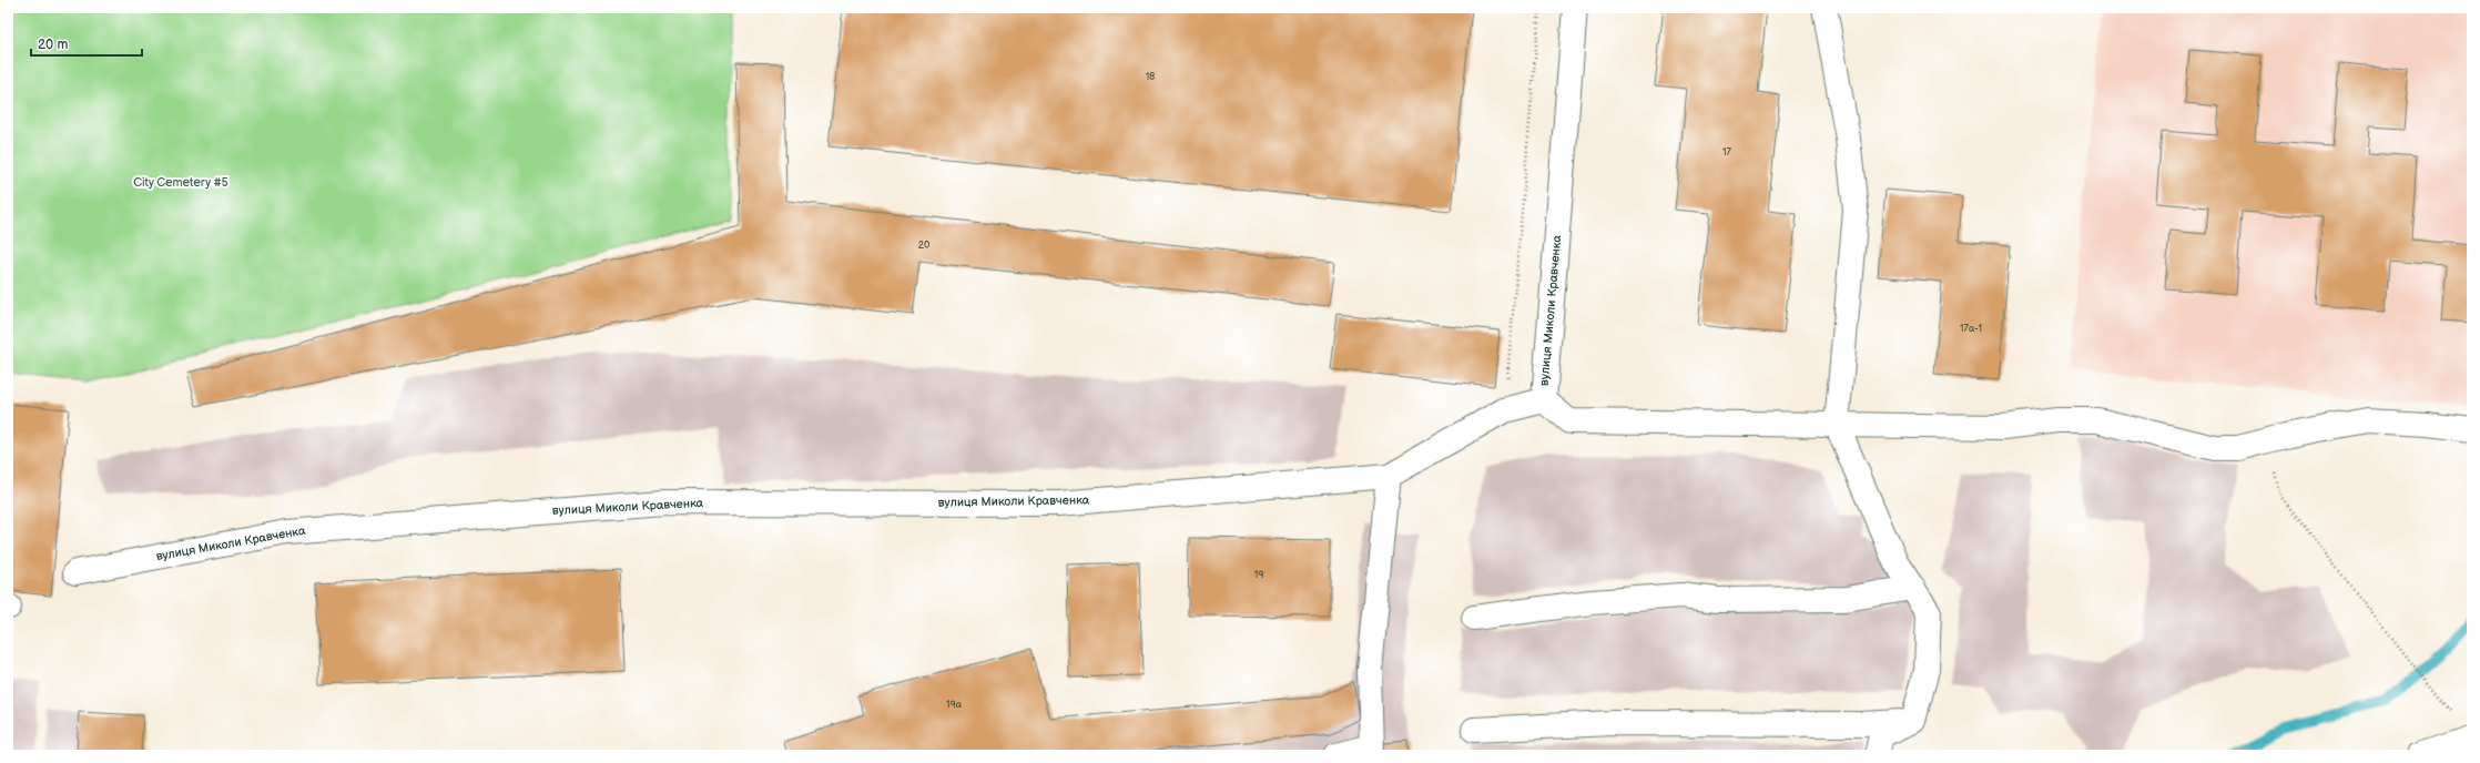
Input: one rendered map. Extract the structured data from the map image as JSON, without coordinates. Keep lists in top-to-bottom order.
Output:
{
  "streets": {
    "street": ["вулиця Миколи Кравченка"]
  },
  "parks": ["City Cemetery #5"],
  "house_numbers": [
    "18",
    "17",
    "20",
    "17а-1",
    "19",
    "19а"
  ],
  "scale_bar": "20 m"
}
